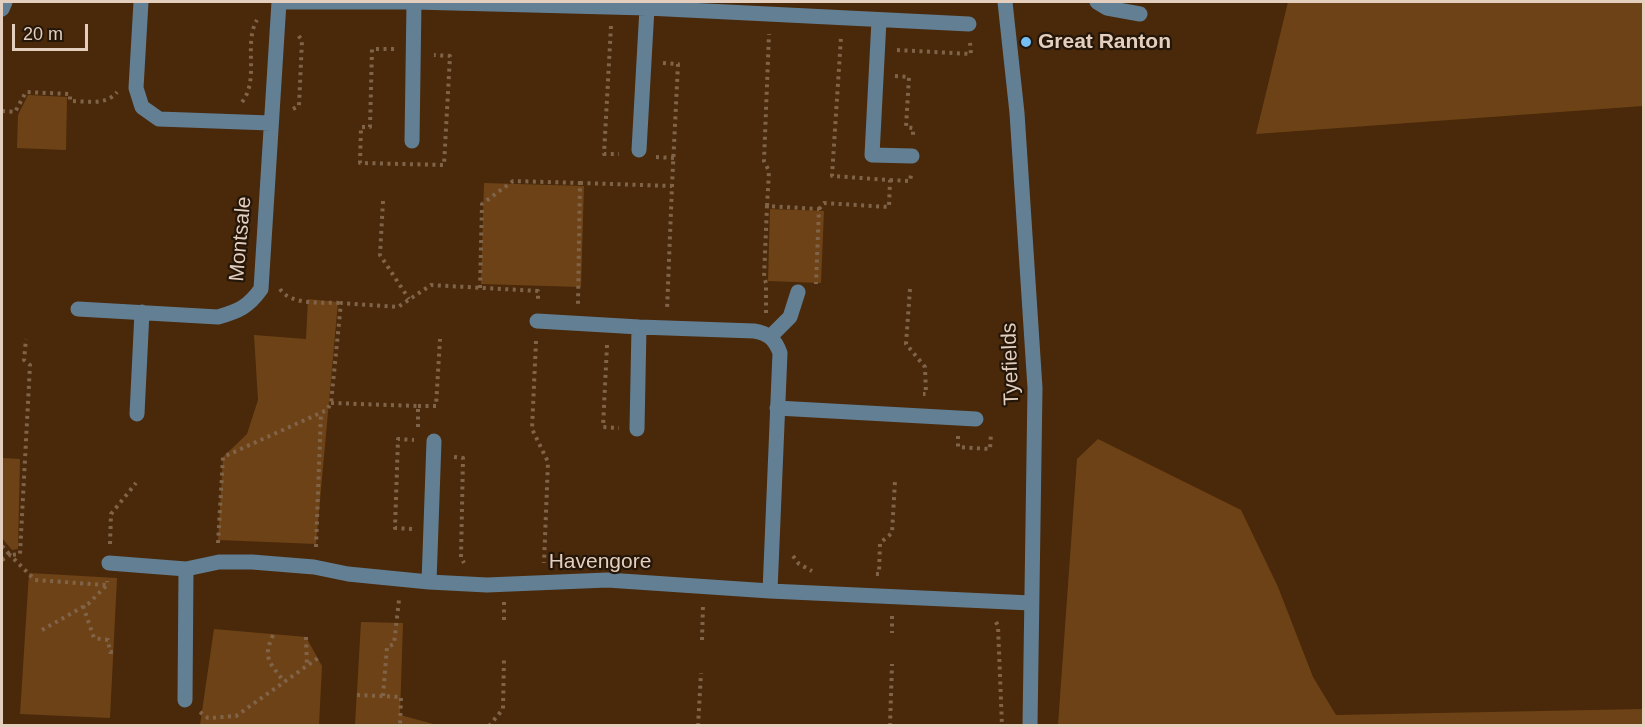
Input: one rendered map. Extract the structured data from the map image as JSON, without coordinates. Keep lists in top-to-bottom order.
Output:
{
  "streets": {
    "street": ["Montsale", "Tyefields", "Havengore"]
  },
  "crossings": [
    ["Tyefields", "Havengore"]
  ],
  "places": ["Great Ranton"],
  "scale_bar": "20 m"
}
